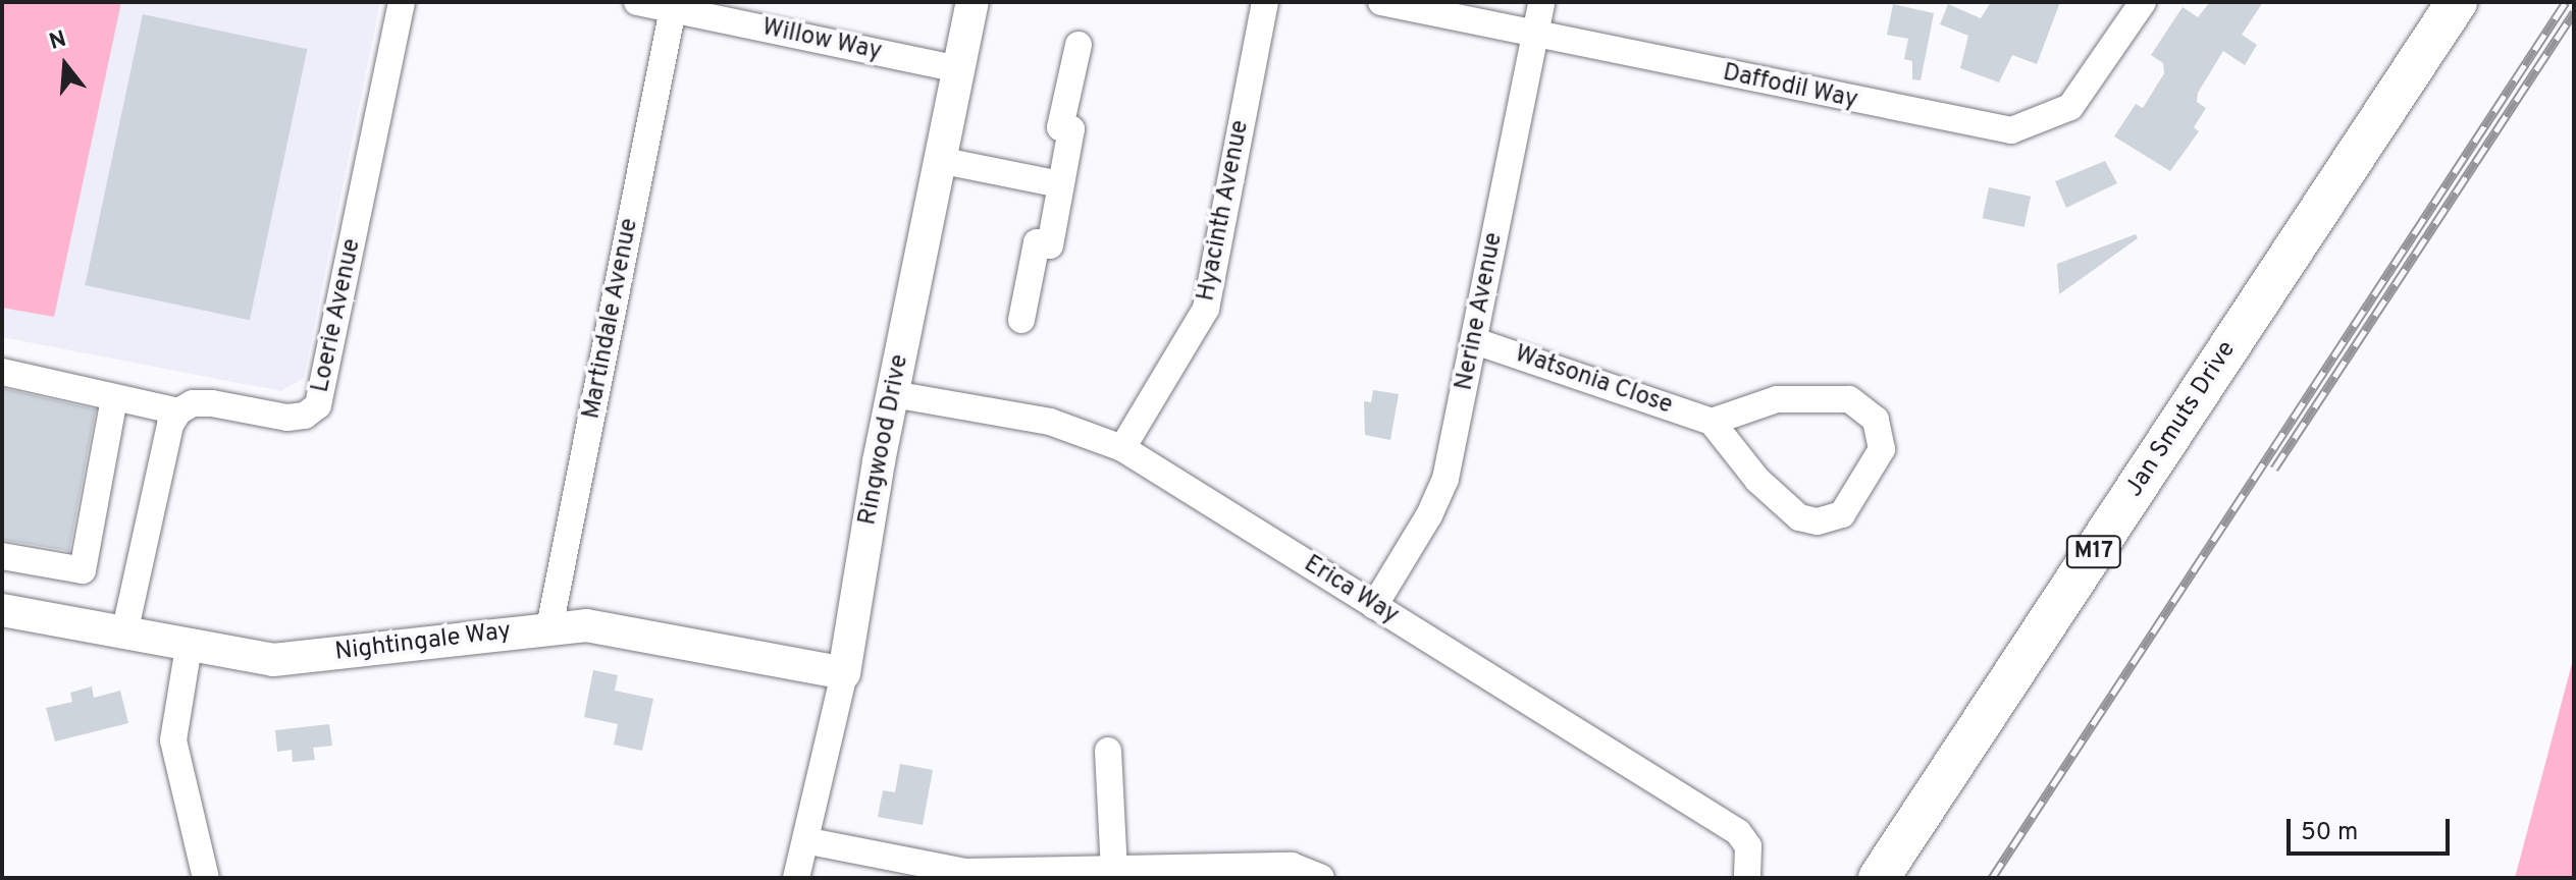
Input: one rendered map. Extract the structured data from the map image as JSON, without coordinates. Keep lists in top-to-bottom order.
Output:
{
  "streets": {
    "main road": ["Jan Smuts Drive", "M17"],
    "street": [
      "Willow Way",
      "Daffodil Way",
      "Hyacinth Avenue",
      "Nerine Avenue",
      "Loerie Avenue",
      "Martindale Avenue",
      "Watsonia Close",
      "Ringwood Drive",
      "Erica Way",
      "Nightingale Way"
    ]
  },
  "crossings": [
    ["Willow Way", "Martindale Avenue"],
    ["Willow Way", "Ringwood Drive"],
    ["Daffodil Way", "Nerine Avenue"],
    ["Hyacinth Avenue", "Erica Way"],
    ["Nerine Avenue", "Watsonia Close"],
    ["Nerine Avenue", "Erica Way"],
    ["Martindale Avenue", "Nightingale Way"],
    ["Ringwood Drive", "Erica Way"],
    ["Ringwood Drive", "Nightingale Way"]
  ],
  "scale_bar": "50 m",
  "north": "top"
}
